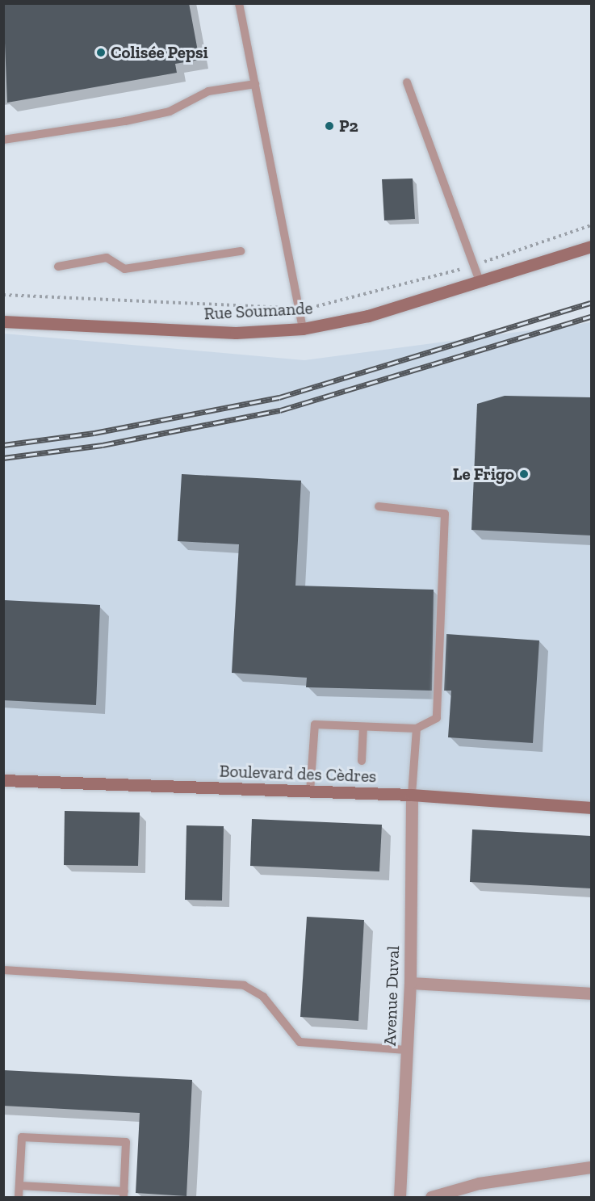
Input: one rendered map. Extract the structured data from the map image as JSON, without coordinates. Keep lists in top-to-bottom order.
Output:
{
  "streets": {
    "street": ["Rue Soumande", "Boulevard des Cèdres", "Avenue Duval"]
  },
  "crossings": [
    ["Boulevard des Cèdres", "Avenue Duval"]
  ],
  "places": ["Colisée Pepsi", "P2", "Le Frigo"]
}
